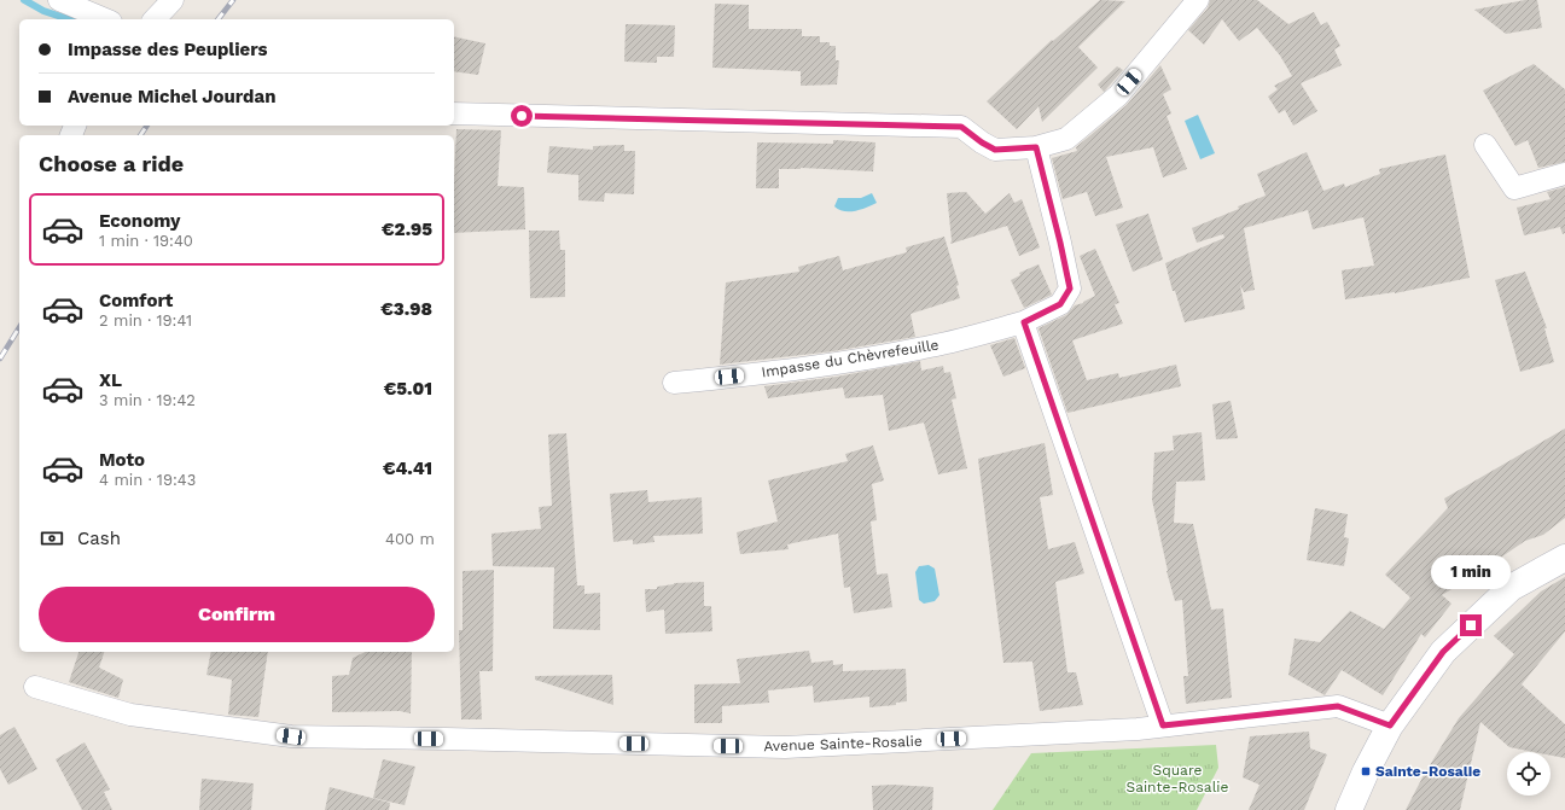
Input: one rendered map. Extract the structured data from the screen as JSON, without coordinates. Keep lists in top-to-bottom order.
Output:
{
  "streets": {
    "street": ["Impasse du Chèvrefeuille", "Avenue Sainte-Rosalie"]
  },
  "parks": ["Square Sainte-Rosalie"],
  "places": {
    "transit": ["Sainte-Rosalie"]
  },
  "page": {
    "banner": ["Impasse des Peupliers", "Avenue Michel Jourdan"],
    "heading": "Choose a ride",
    "list": [
      {
        "name": "Economy",
        "note": "1 min · 19:40",
        "value": "€2.95"
      },
      {
        "name": "Comfort",
        "note": "2 min · 19:41",
        "value": "€3.98"
      },
      {
        "name": "XL",
        "note": "3 min · 19:42",
        "value": "€5.01"
      },
      {
        "name": "Moto",
        "note": "4 min · 19:43",
        "value": "€4.41"
      }
    ],
    "pay": ["Cash", "400 m"],
    "bubble": "1 min",
    "buttons": "Confirm"
  }
}
